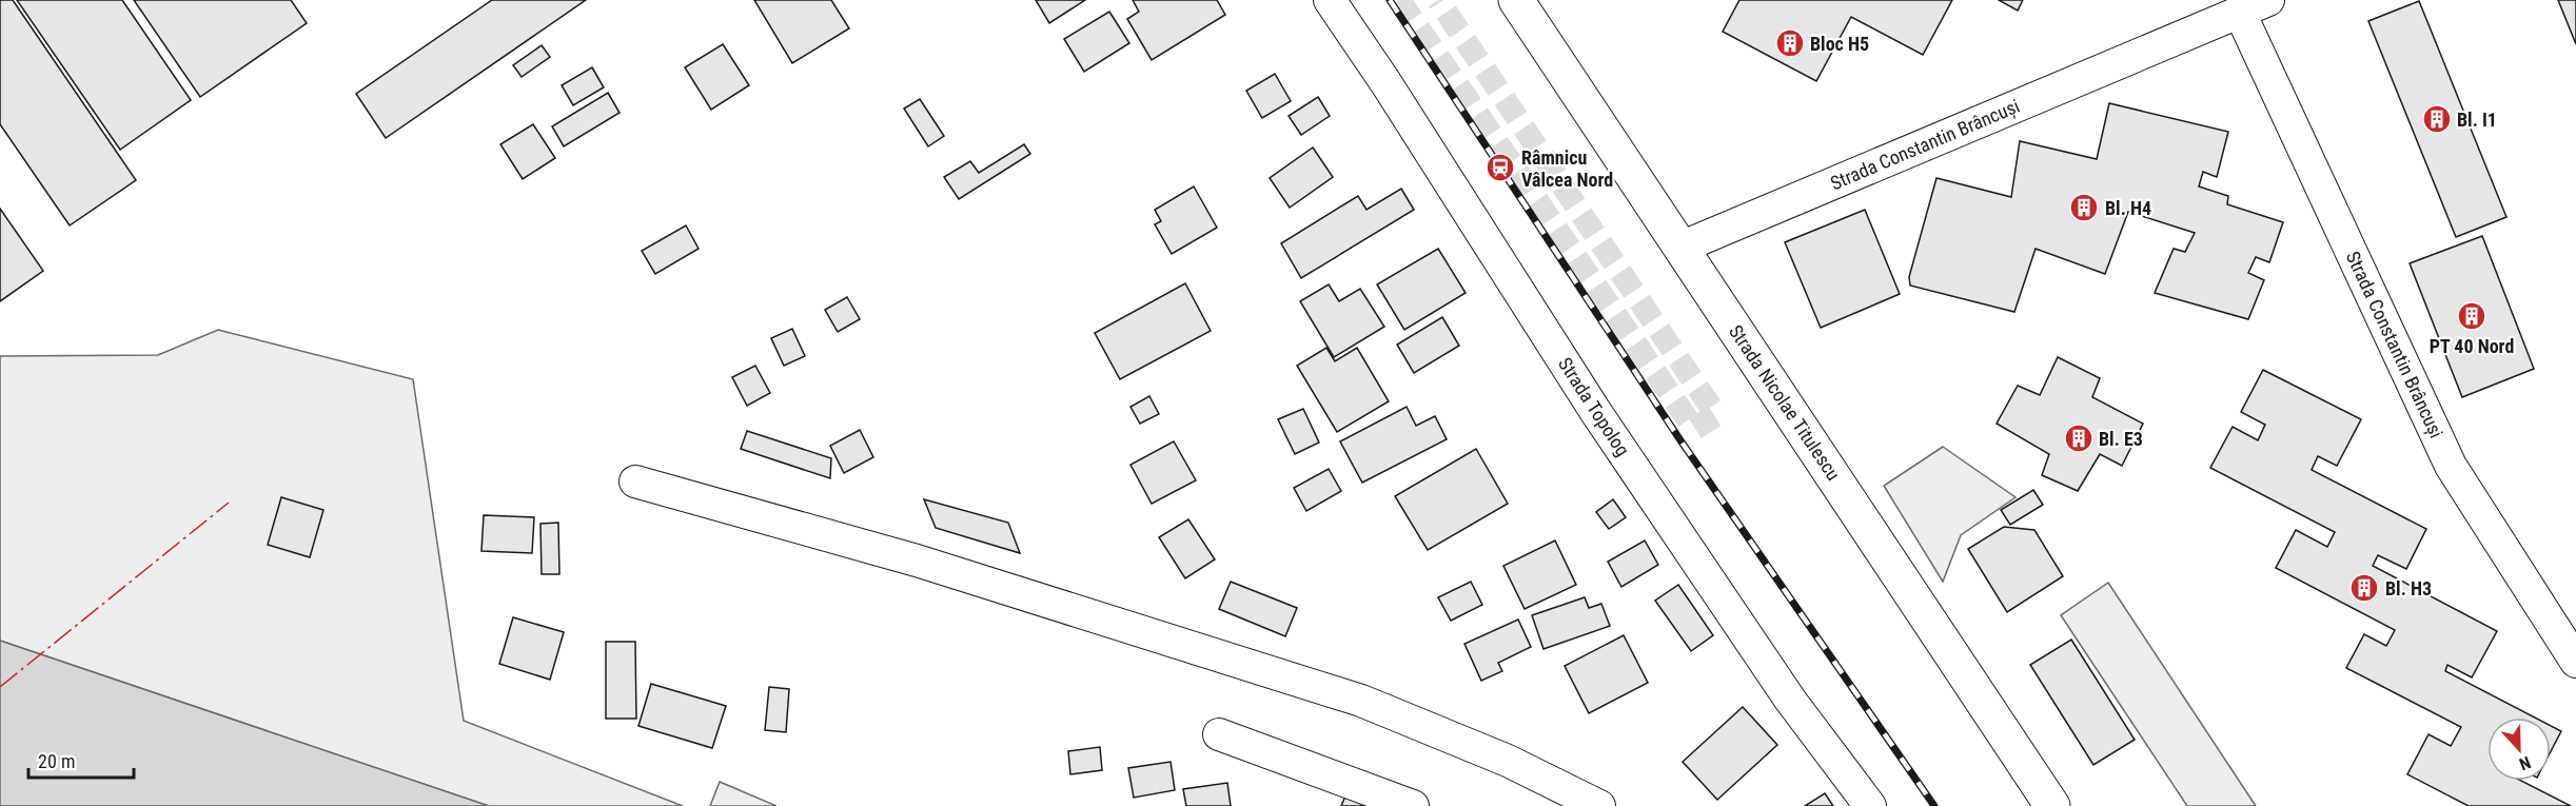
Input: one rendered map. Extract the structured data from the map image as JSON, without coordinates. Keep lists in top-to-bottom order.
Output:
{
  "streets": {
    "main road": ["Strada Nicolae Titulescu"],
    "street": ["Strada Constantin Brâncuși", "Strada Topolog"]
  },
  "crossings": [
    ["Strada Constantin Brâncuși", "Strada Nicolae Titulescu"]
  ],
  "places": {
    "building": [
      "Bloc H5",
      "Bl. I1",
      "Bl. H4",
      "PT 40 Nord",
      "Bl. E3",
      "Bl. H3"
    ],
    "station": ["Râmnicu Vâlcea Nord"]
  },
  "scale_bar": "20 m",
  "north": "bottom"
}
